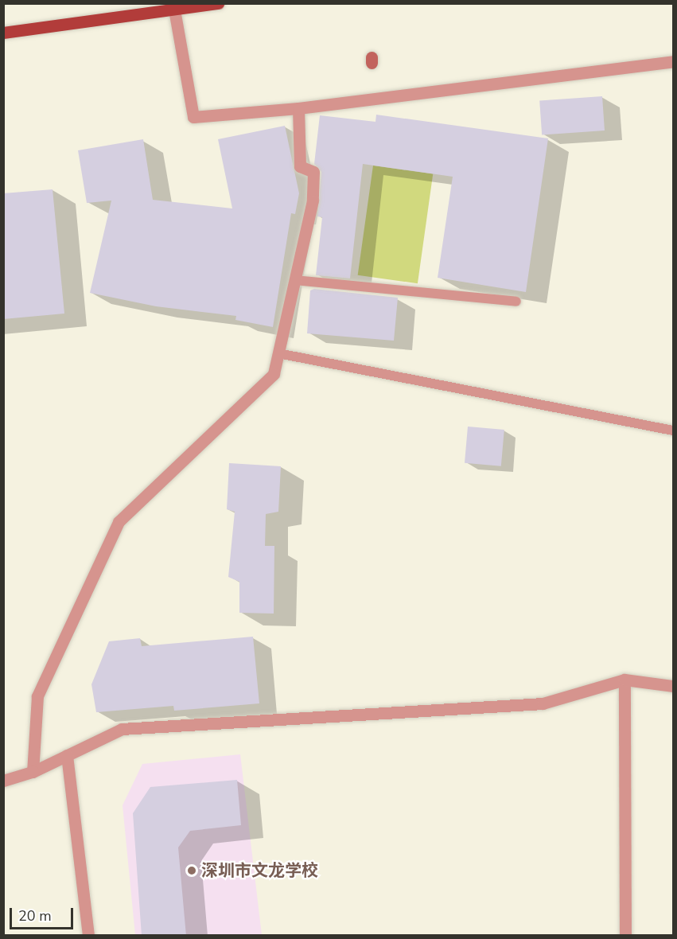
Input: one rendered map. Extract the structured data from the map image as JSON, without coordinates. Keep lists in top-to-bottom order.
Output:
{
  "places": ["深圳市文龙学校"],
  "scale_bar": "20 m"
}
